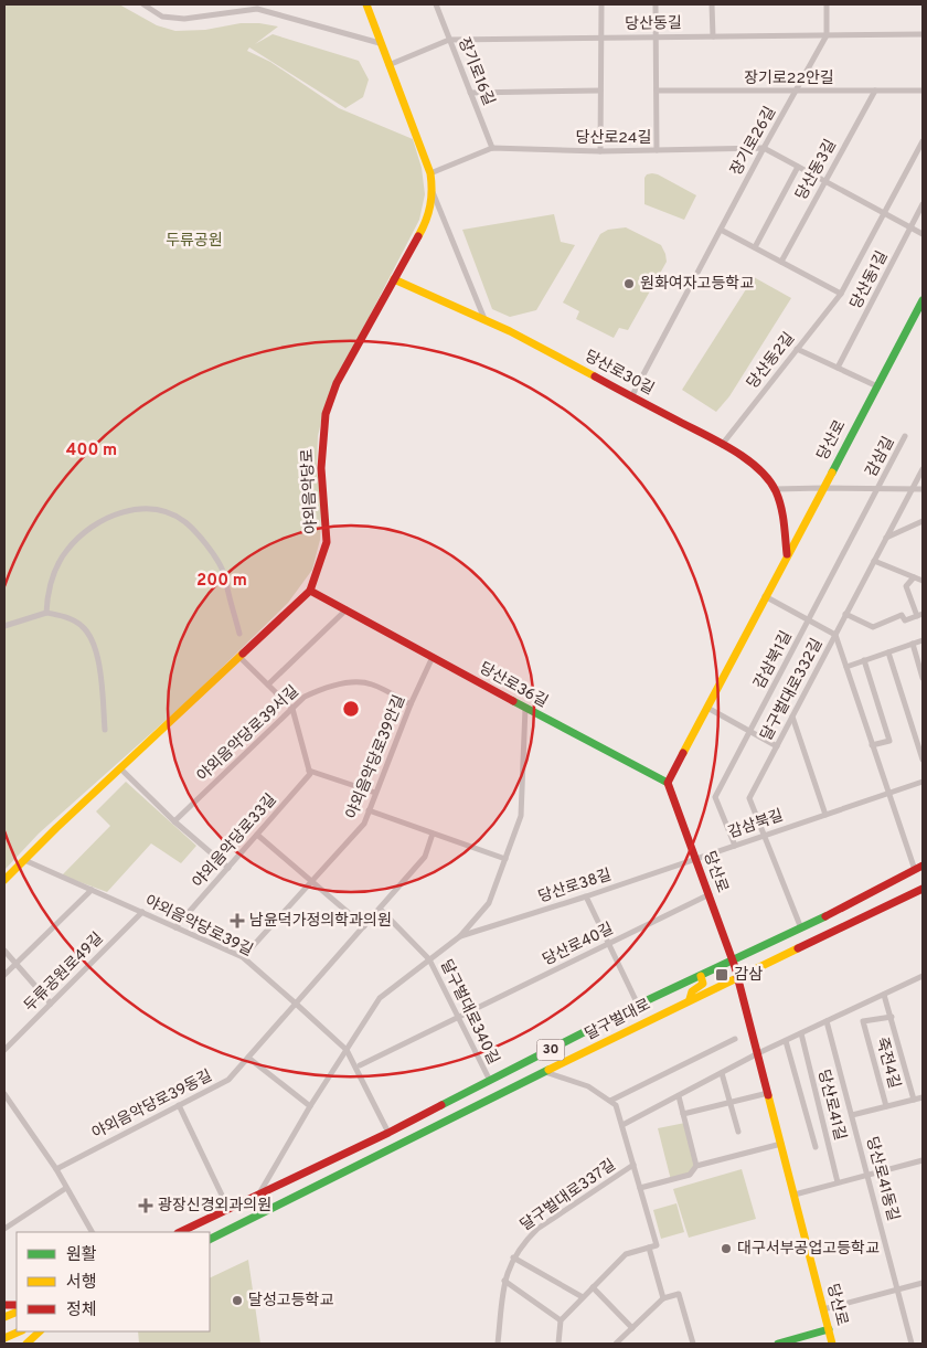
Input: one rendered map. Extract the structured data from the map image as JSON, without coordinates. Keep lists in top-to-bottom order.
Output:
{
  "streets": {
    "main road": [
      "당산로30길",
      "당산로",
      "야외음악당로",
      "당산로36길",
      "달구벌대로",
      "30"
    ],
    "street": [
      "당산동길",
      "장기로16길",
      "장기로22안길",
      "당산로24길",
      "장기로26길",
      "당산동3길",
      "당산동1길",
      "당산동2길",
      "감삼길",
      "감삼북1길",
      "달구벌대로332길",
      "야외음악당로39서길",
      "야외음악당로39안길",
      "감삼북길",
      "야외음악당로33길",
      "당산로38길",
      "야외음악당로39길",
      "당산로40길",
      "두류공원로49길",
      "달구벌대로340길",
      "죽전4길",
      "야외음악당로39동길",
      "당산로41길",
      "당산로41동길",
      "달구벌대로337길"
    ]
  },
  "crossings": [
    ["당산동길", "장기로16길"],
    ["당산동길", "장기로26길"],
    ["당산동길", "야외음악당로"],
    ["장기로16길", "당산로24길"],
    ["장기로22안길", "장기로26길"],
    ["장기로22안길", "당산동3길"],
    ["당산로24길", "장기로26길"],
    ["당산로24길", "당산동3길"],
    ["당산로24길", "당산동1길"],
    ["당산로24길", "당산동2길"],
    ["당산로24길", "야외음악당로"],
    ["장기로26길", "당산로30길"],
    ["당산동2길", "당산로30길"],
    ["당산로30길", "야외음악당로"],
    ["당산로", "감삼길"],
    ["당산로", "당산로36길"],
    ["당산로", "감삼북길"],
    ["당산로", "당산로38길"],
    ["당산로", "당산로40길"],
    ["당산로", "달구벌대로"],
    ["감삼길", "감삼북1길"],
    ["감삼길", "달구벌대로332길"],
    ["야외음악당로", "당산로36길"],
    ["야외음악당로", "야외음악당로39길"],
    ["감삼북1길", "감삼북길"],
    ["당산로36길", "야외음악당로39안길"],
    ["달구벌대로332길", "감삼북길"],
    ["달구벌대로332길", "달구벌대로"],
    ["야외음악당로39서길", "야외음악당로39안길"],
    ["야외음악당로39서길", "야외음악당로33길"],
    ["야외음악당로39안길", "야외음악당로33길"],
    ["야외음악당로39안길", "야외음악당로39길"],
    ["감삼북길", "당산로38길"],
    ["야외음악당로33길", "야외음악당로39길"],
    ["야외음악당로39길", "두류공원로49길"],
    ["야외음악당로39길", "달구벌대로"],
    ["야외음악당로39길", "야외음악당로39동길"],
    ["당산로40길", "달구벌대로340길"],
    ["달구벌대로340길", "달구벌대로"],
    ["죽전4길", "당산로41동길"]
  ],
  "parks": ["두류공원"],
  "places": {
    "other": ["원화여자고등학교", "대구서부공업고등학교", "달성고등학교"],
    "health": ["남윤덕가정의학과의원", "광장신경외과의원"],
    "transit": ["감삼"]
  },
  "legend": ["원활", "서행", "정체"],
  "rings": ["400 m", "200 m"]
}
